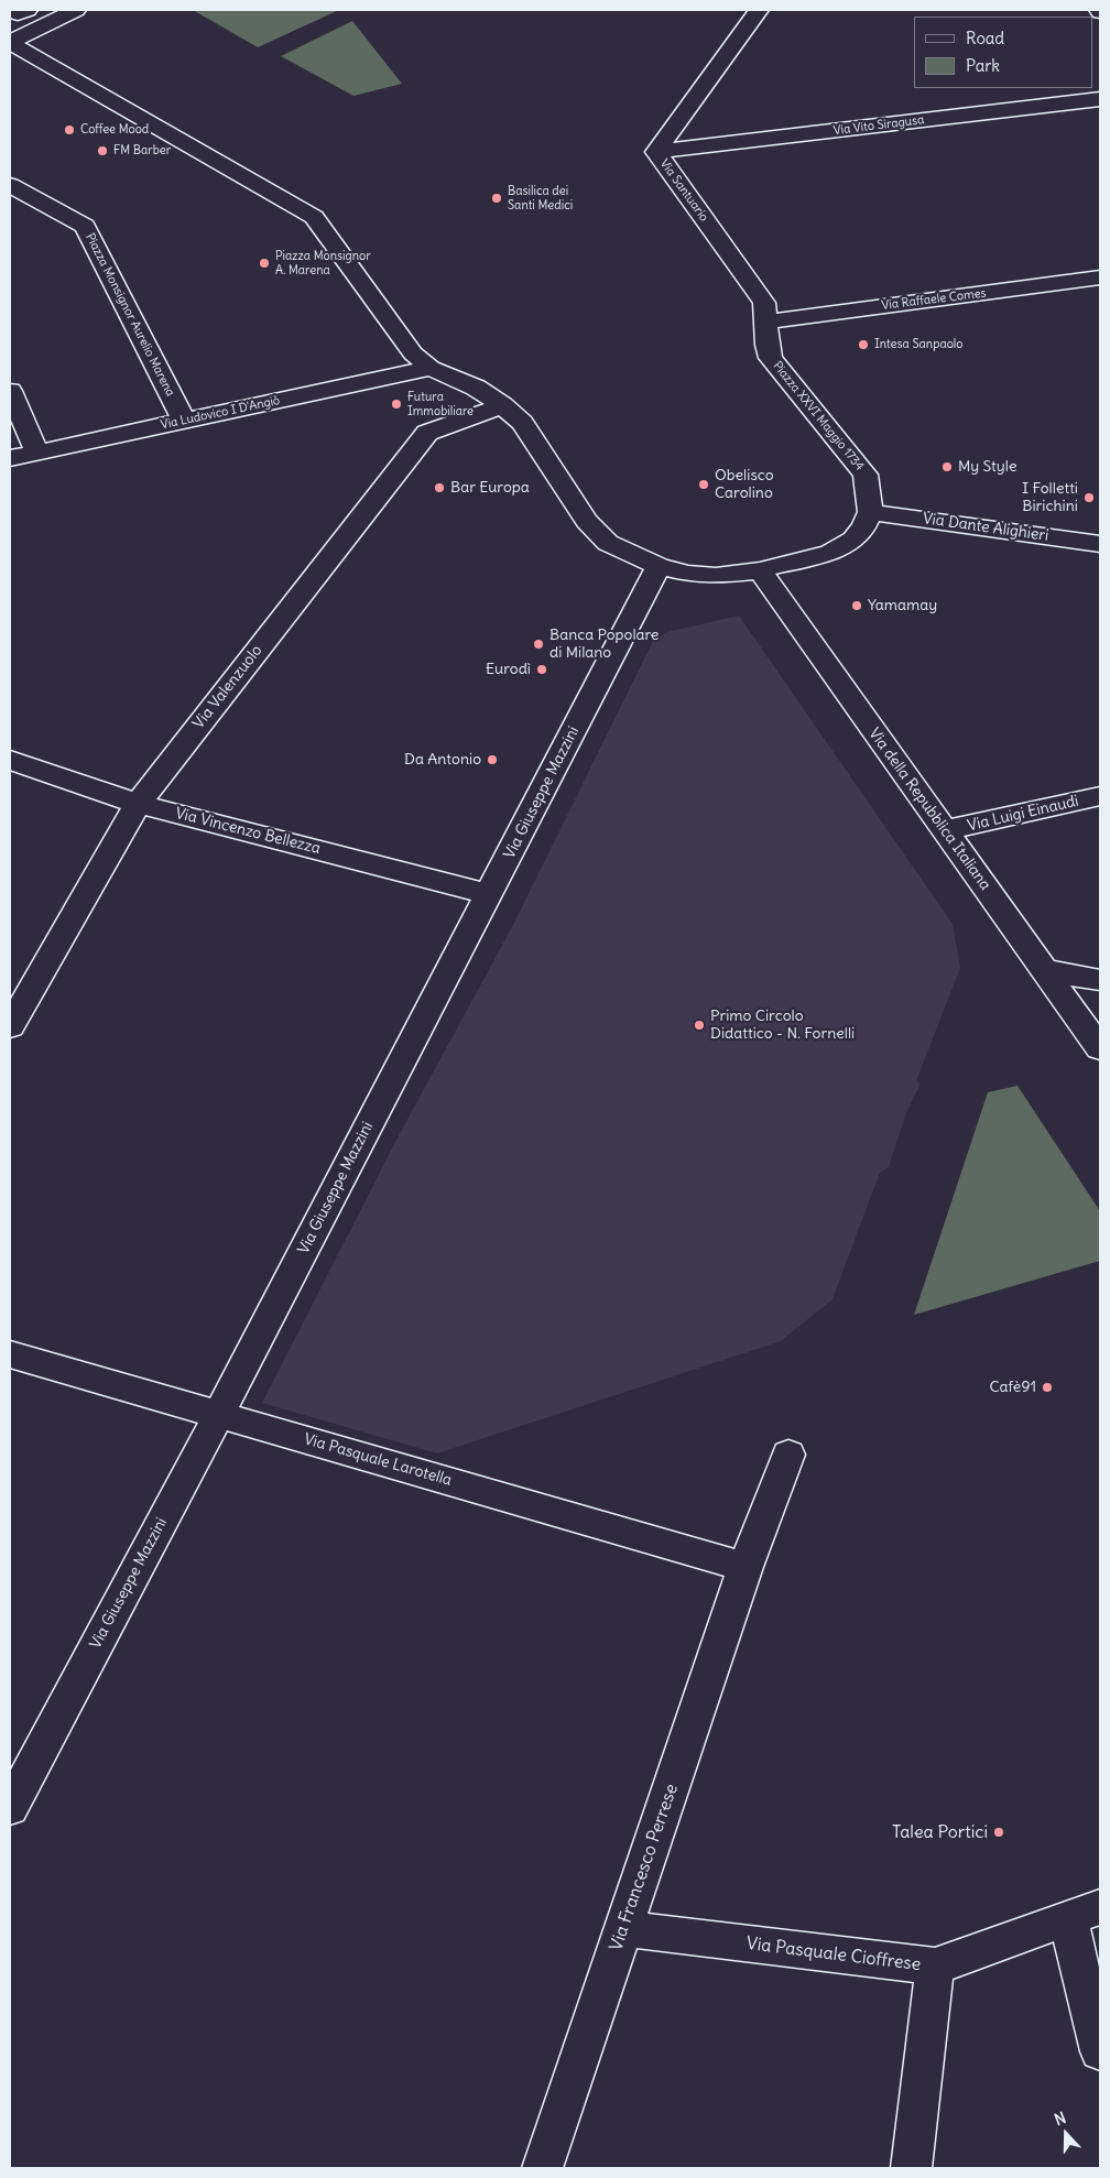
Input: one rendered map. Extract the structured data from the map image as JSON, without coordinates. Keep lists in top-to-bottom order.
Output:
{
  "streets": {
    "street": [
      "Via Vito Siragusa",
      "Via Santuario",
      "Via Raffaele Comes",
      "Piazza Monsignor Aurelio Marena",
      "Via Ludovico I D'Angiò",
      "Piazza XXVI Maggio 1734",
      "Via Dante Alighieri",
      "Via Valenzuolo",
      "Via Giuseppe Mazzini",
      "Via della Repubblica Italiana",
      "Via Luigi Einaudi",
      "Via Vincenzo Bellezza",
      "Via Pasquale Larotella",
      "Via Francesco Perrese",
      "Via Pasquale Cioffrese"
    ]
  },
  "crossings": [
    ["Via Vito Siragusa", "Via Santuario"],
    ["Via Santuario", "Via Raffaele Comes"],
    ["Via Santuario", "Piazza XXVI Maggio 1734"],
    ["Via Raffaele Comes", "Piazza XXVI Maggio 1734"],
    ["Piazza Monsignor Aurelio Marena", "Via Ludovico I D'Angiò"],
    ["Piazza XXVI Maggio 1734", "Via Dante Alighieri"],
    ["Via Valenzuolo", "Via Vincenzo Bellezza"],
    ["Via Giuseppe Mazzini", "Via Vincenzo Bellezza"],
    ["Via Giuseppe Mazzini", "Via Pasquale Larotella"],
    ["Via della Repubblica Italiana", "Via Luigi Einaudi"],
    ["Via Pasquale Larotella", "Via Francesco Perrese"],
    ["Via Francesco Perrese", "Via Pasquale Cioffrese"]
  ],
  "places": [
    "Coffee Mood",
    "FM Barber",
    "Basilica dei Santi Medici",
    "Piazza Monsignor A. Marena",
    "Intesa Sanpaolo",
    "Futura Immobiliare",
    "My Style",
    "Obelisco Carolino",
    "Bar Europa",
    "I Folletti Birichini",
    "Yamamay",
    "Banca Popolare di Milano",
    "Eurodì",
    "Da Antonio",
    "Primo Circolo Didattico - N. Fornelli",
    "Cafè91",
    "Talea Portici"
  ],
  "legend": ["Road", "Park"],
  "north": "top"
}
